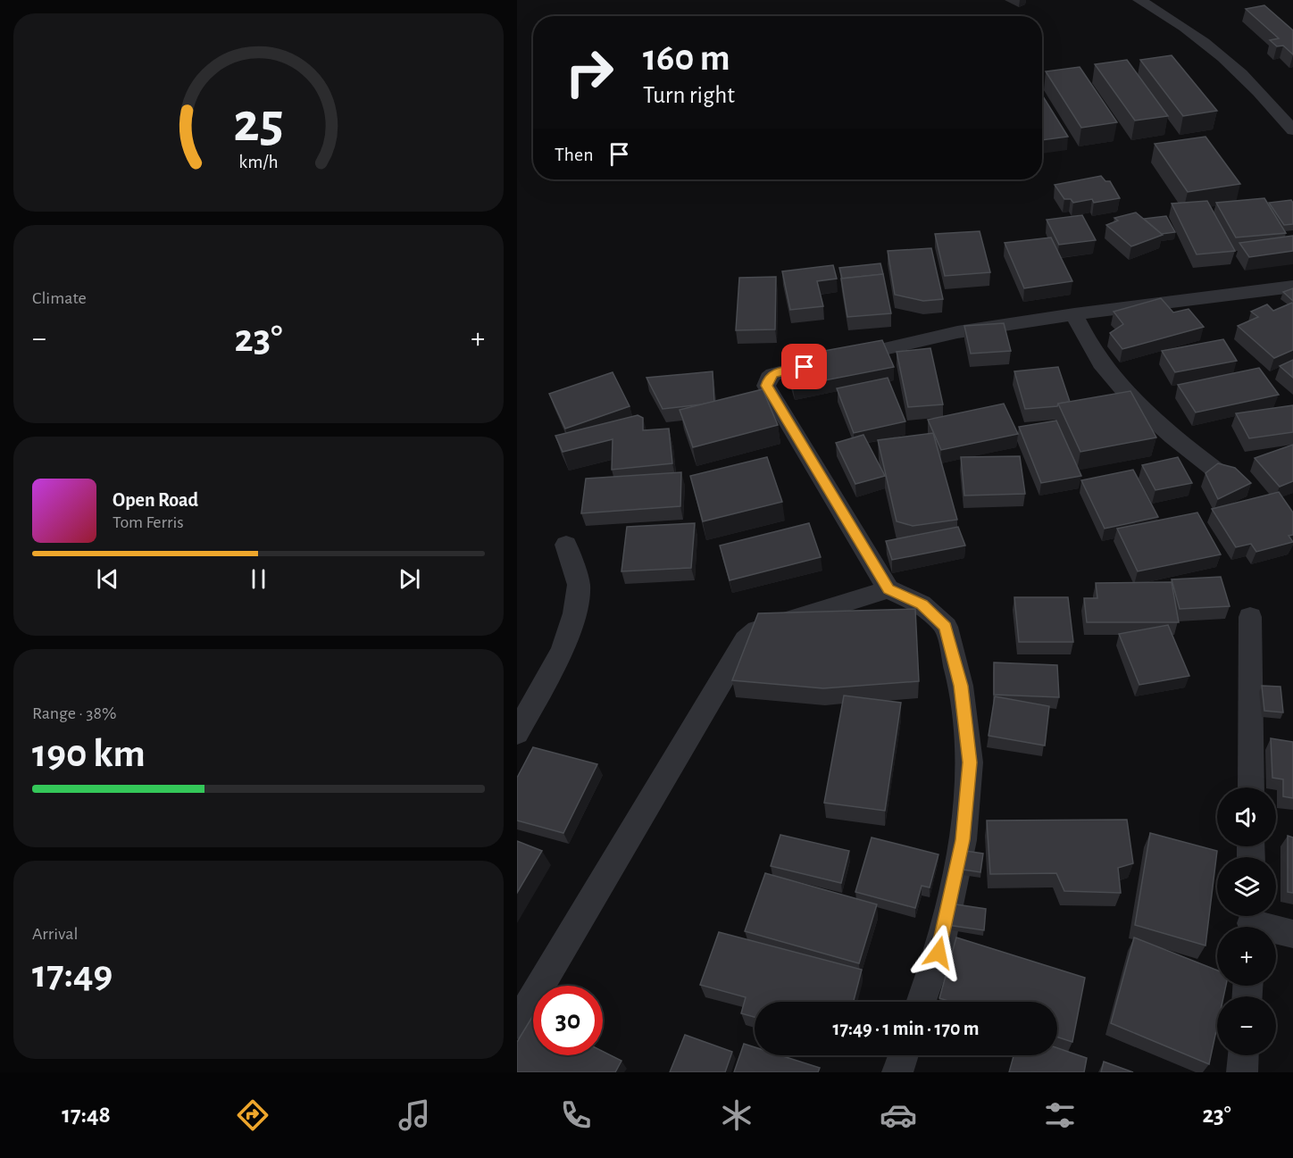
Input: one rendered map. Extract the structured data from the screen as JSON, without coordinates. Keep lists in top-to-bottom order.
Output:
{
  "page": {
    "turn": ["160 m", "Turn right"],
    "then": "Then",
    "tile": [
      "Climate",
      ["Range · 38%", "190 km"],
      ["Arrival", "17:49"]
    ],
    "heat": ["−", "23°", "+"],
    "song": ["Open Road", "Tom Ferris"],
    "map_buttons": ["+", "−"],
    "limit": "30",
    "trip": "17:49 · 1 min · 170 m",
    "tabs": ["17:48", "23°"],
    "gauge": ["25", "km/h"]
  }
}
